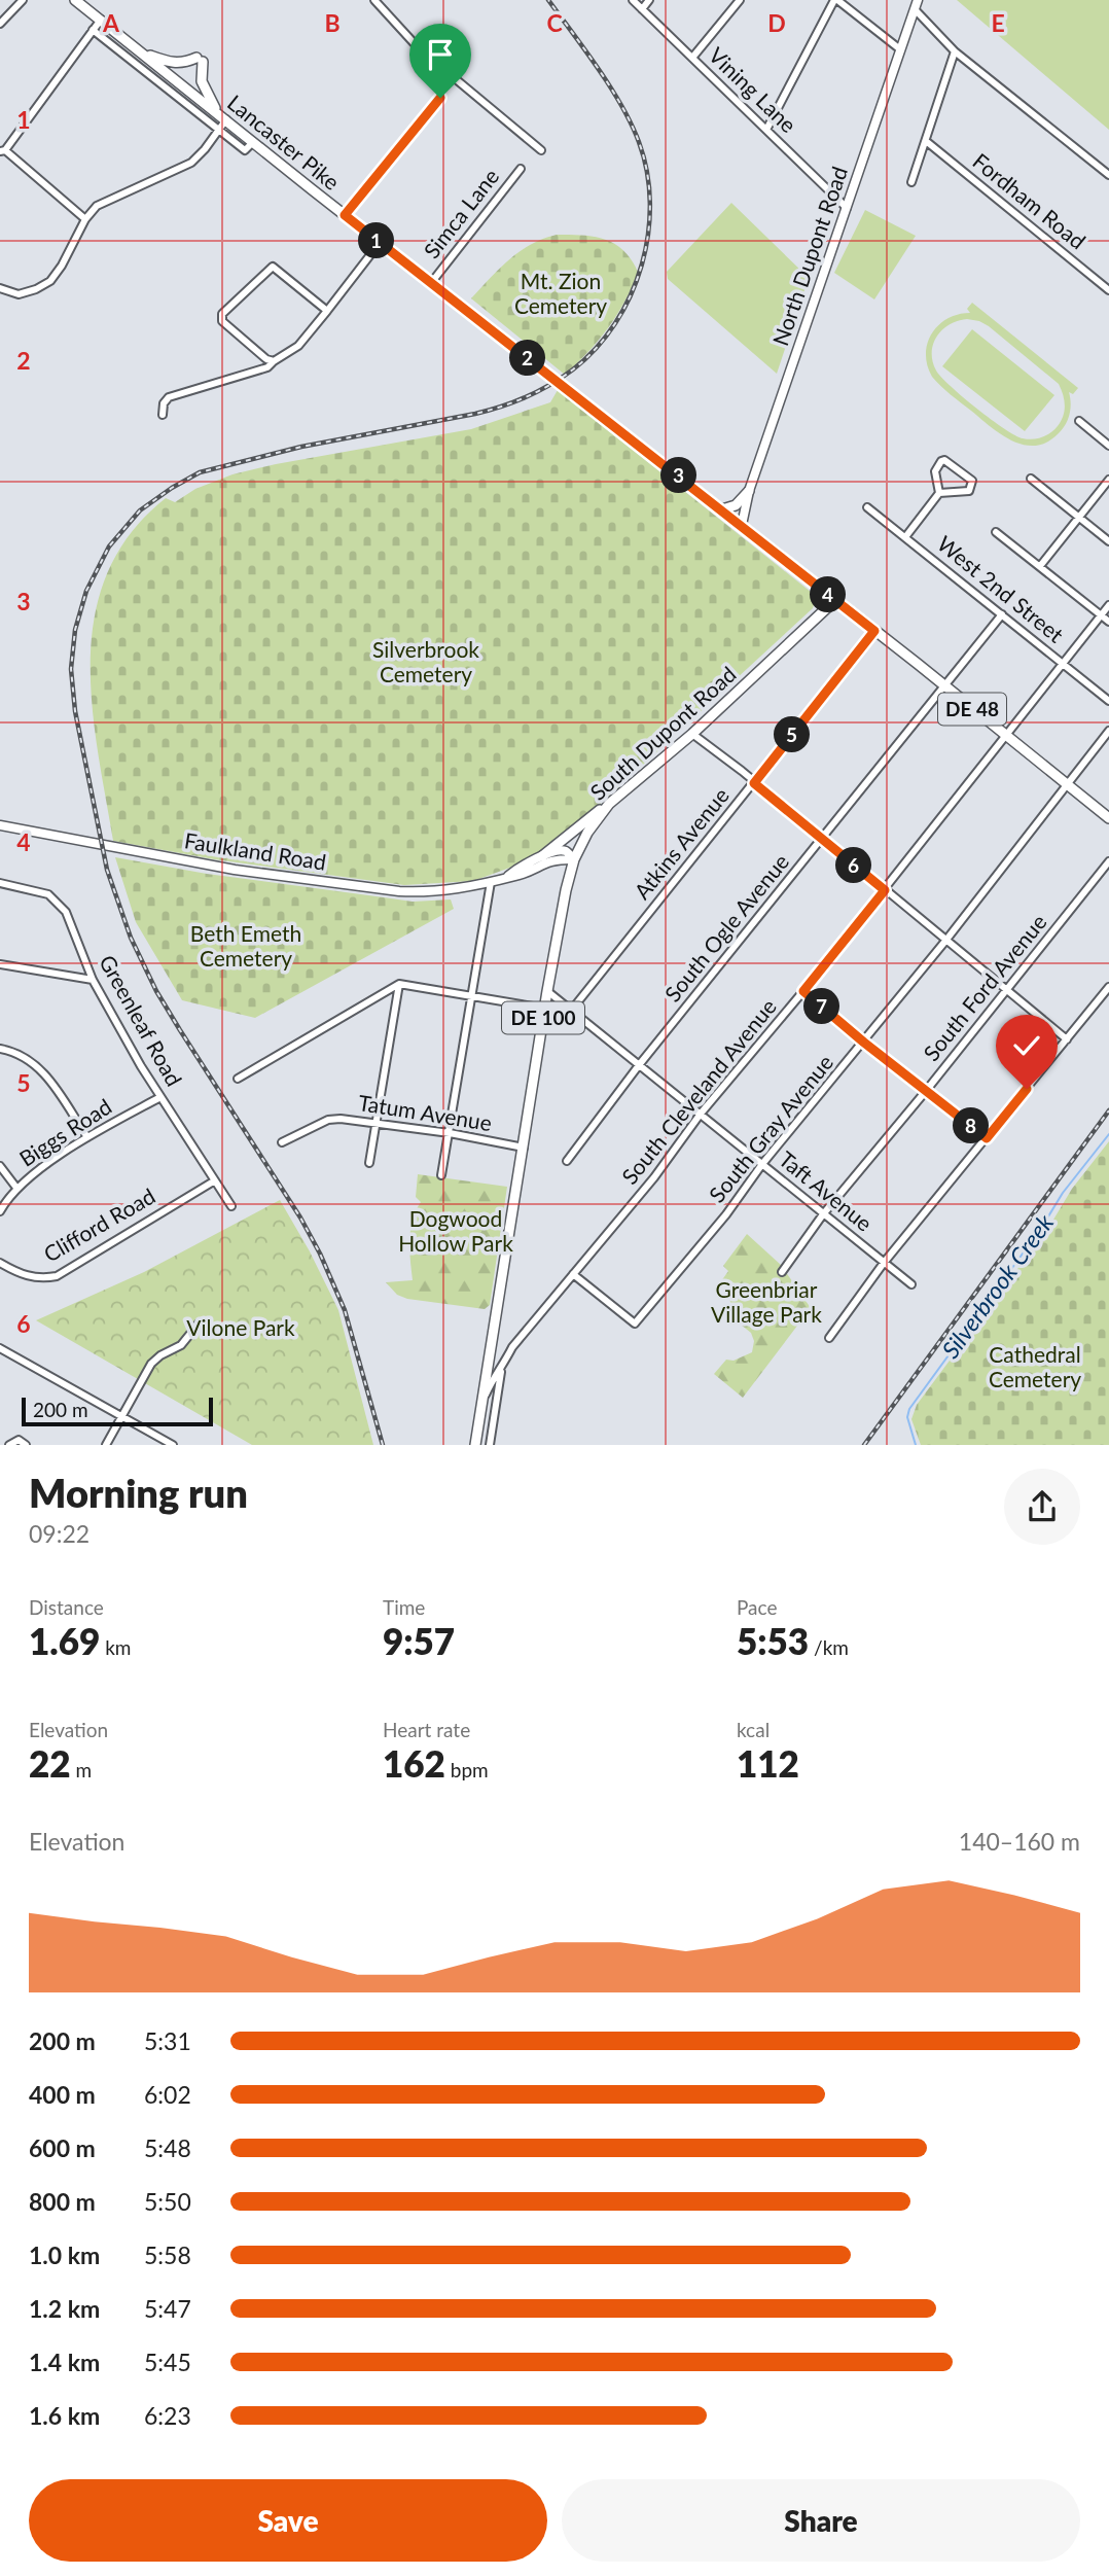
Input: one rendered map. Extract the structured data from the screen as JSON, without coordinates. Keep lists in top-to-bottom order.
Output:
{
  "streets": {
    "main road": [
      "Lancaster Pike",
      "North Dupont Road",
      "DE 48",
      "South Dupont Road",
      "Faulkland Road",
      "DE 100"
    ],
    "street": [
      "Vining Lane",
      "Fordham Road",
      "Simca Lane",
      "West 2nd Street",
      "Atkins Avenue",
      "South Ogle Avenue",
      "South Ford Avenue",
      "Greenleaf Road",
      "South Cleveland Avenue",
      "Tatum Avenue",
      "South Gray Avenue",
      "Biggs Road",
      "Taft Avenue",
      "Clifford Road"
    ]
  },
  "crossings": [
    ["Vining Lane", "North Dupont Road"],
    ["Lancaster Pike", "Simca Lane"],
    ["Lancaster Pike", "North Dupont Road"],
    ["Lancaster Pike", "DE 48"],
    ["North Dupont Road", "DE 48"],
    ["West 2nd Street", "South Ogle Avenue"],
    ["West 2nd Street", "South Cleveland Avenue"],
    ["DE 48", "South Dupont Road"],
    ["DE 48", "Atkins Avenue"],
    ["DE 48", "South Ogle Avenue"],
    ["DE 48", "South Cleveland Avenue"],
    ["DE 48", "South Gray Avenue"],
    ["South Dupont Road", "Faulkland Road"],
    ["South Dupont Road", "DE 100"],
    ["South Dupont Road", "South Cleveland Avenue"],
    ["South Dupont Road", "Tatum Avenue"],
    ["South Dupont Road", "Taft Avenue"],
    ["Atkins Avenue", "Taft Avenue"],
    ["South Ogle Avenue", "Taft Avenue"],
    ["South Ford Avenue", "Taft Avenue"],
    ["DE 100", "South Cleveland Avenue"],
    ["Greenleaf Road", "Biggs Road"],
    ["Greenleaf Road", "Clifford Road"],
    ["South Cleveland Avenue", "South Gray Avenue"],
    ["South Cleveland Avenue", "Taft Avenue"],
    ["South Gray Avenue", "Taft Avenue"]
  ],
  "water": ["Silverbrook Creek"],
  "parks": [
    "Mt. Zion Cemetery",
    "Silverbrook Cemetery",
    "Beth Emeth Cemetery",
    "Dogwood Hollow Park",
    "Greenbriar Village Park",
    "Vilone Park",
    "Cathedral Cemetery"
  ],
  "scale_bar": "200 m",
  "page": {
    "pins": [
      "1",
      "2",
      "3",
      "4",
      "5",
      "6",
      "7",
      "8"
    ],
    "scale": "200 m",
    "heading": ["Morning run", "09:22"],
    "stats": [
      ["Distance", "1.69 km"],
      ["Time", "9:57"],
      ["Pace", "5:53 /km"],
      ["Elevation", "22 m"],
      ["Heart rate", "162 bpm"],
      ["kcal", "112"]
    ],
    "chart": ["Elevation", "140–160 m"],
    "list": [
      {
        "name": "200 m",
        "note": "5:31"
      },
      {
        "name": "400 m",
        "note": "6:02"
      },
      {
        "name": "600 m",
        "note": "5:48"
      },
      {
        "name": "800 m",
        "note": "5:50"
      },
      {
        "name": "1.0 km",
        "note": "5:58"
      },
      {
        "name": "1.2 km",
        "note": "5:47"
      },
      {
        "name": "1.4 km",
        "note": "5:45"
      },
      {
        "name": "1.6 km",
        "note": "6:23"
      }
    ],
    "buttons": ["Save", "Share"]
  },
  "grid": {
    "columns": [
      "A",
      "B",
      "C",
      "D",
      "E"
    ],
    "rows": [
      "1",
      "2",
      "3",
      "4",
      "5",
      "6"
    ]
  }
}
